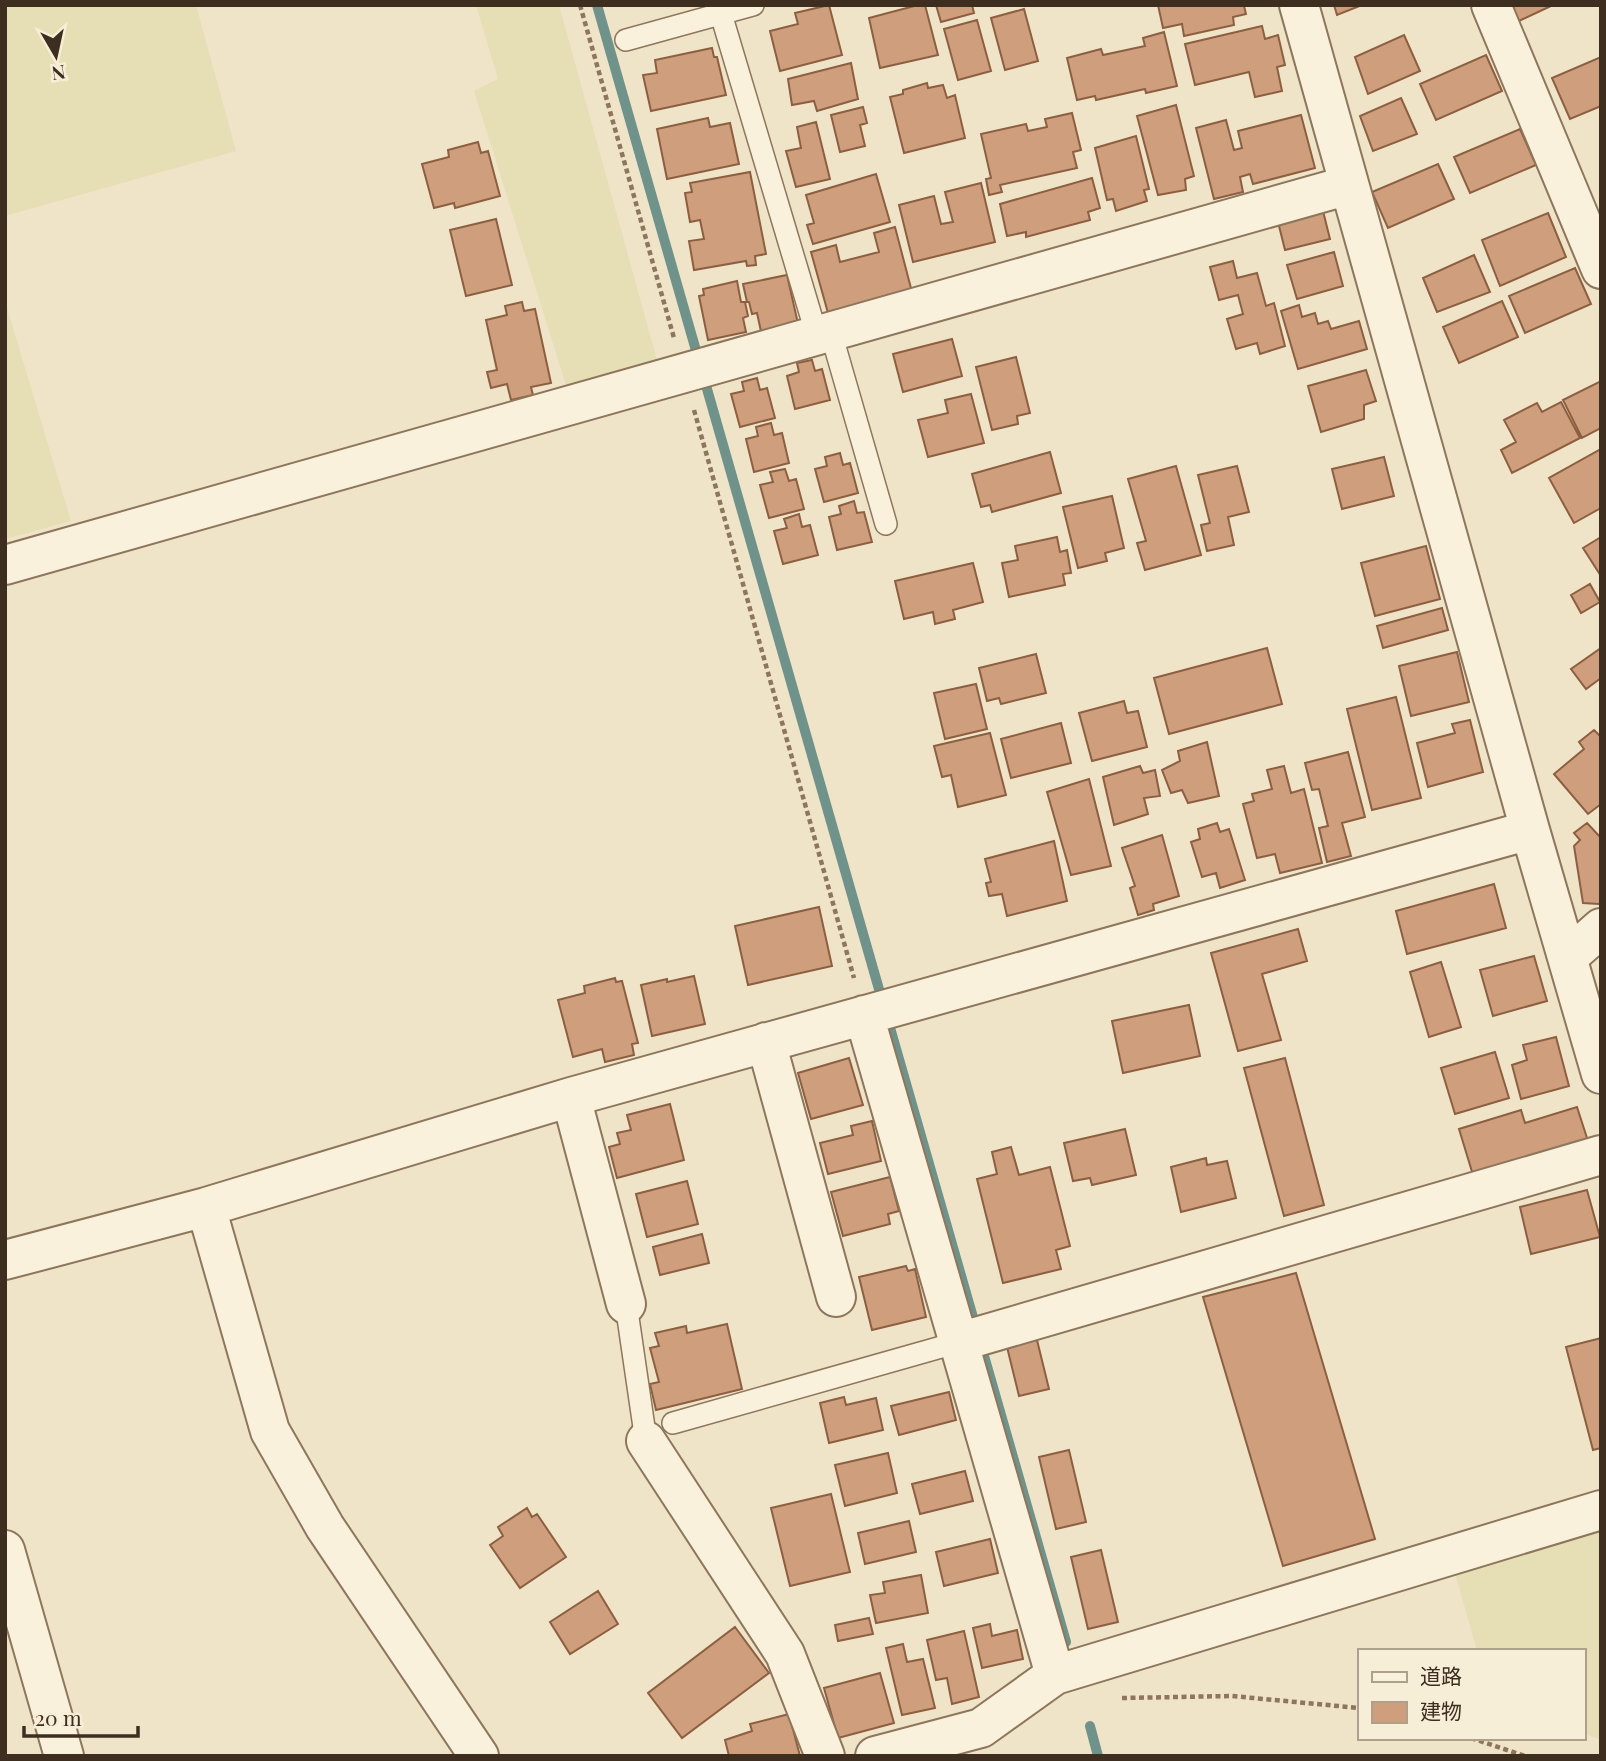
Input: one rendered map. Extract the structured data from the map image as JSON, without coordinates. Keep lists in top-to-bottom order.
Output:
{
  "legend": ["道路", "建物"],
  "scale_bar": "20 m",
  "north": "bottom"
}
